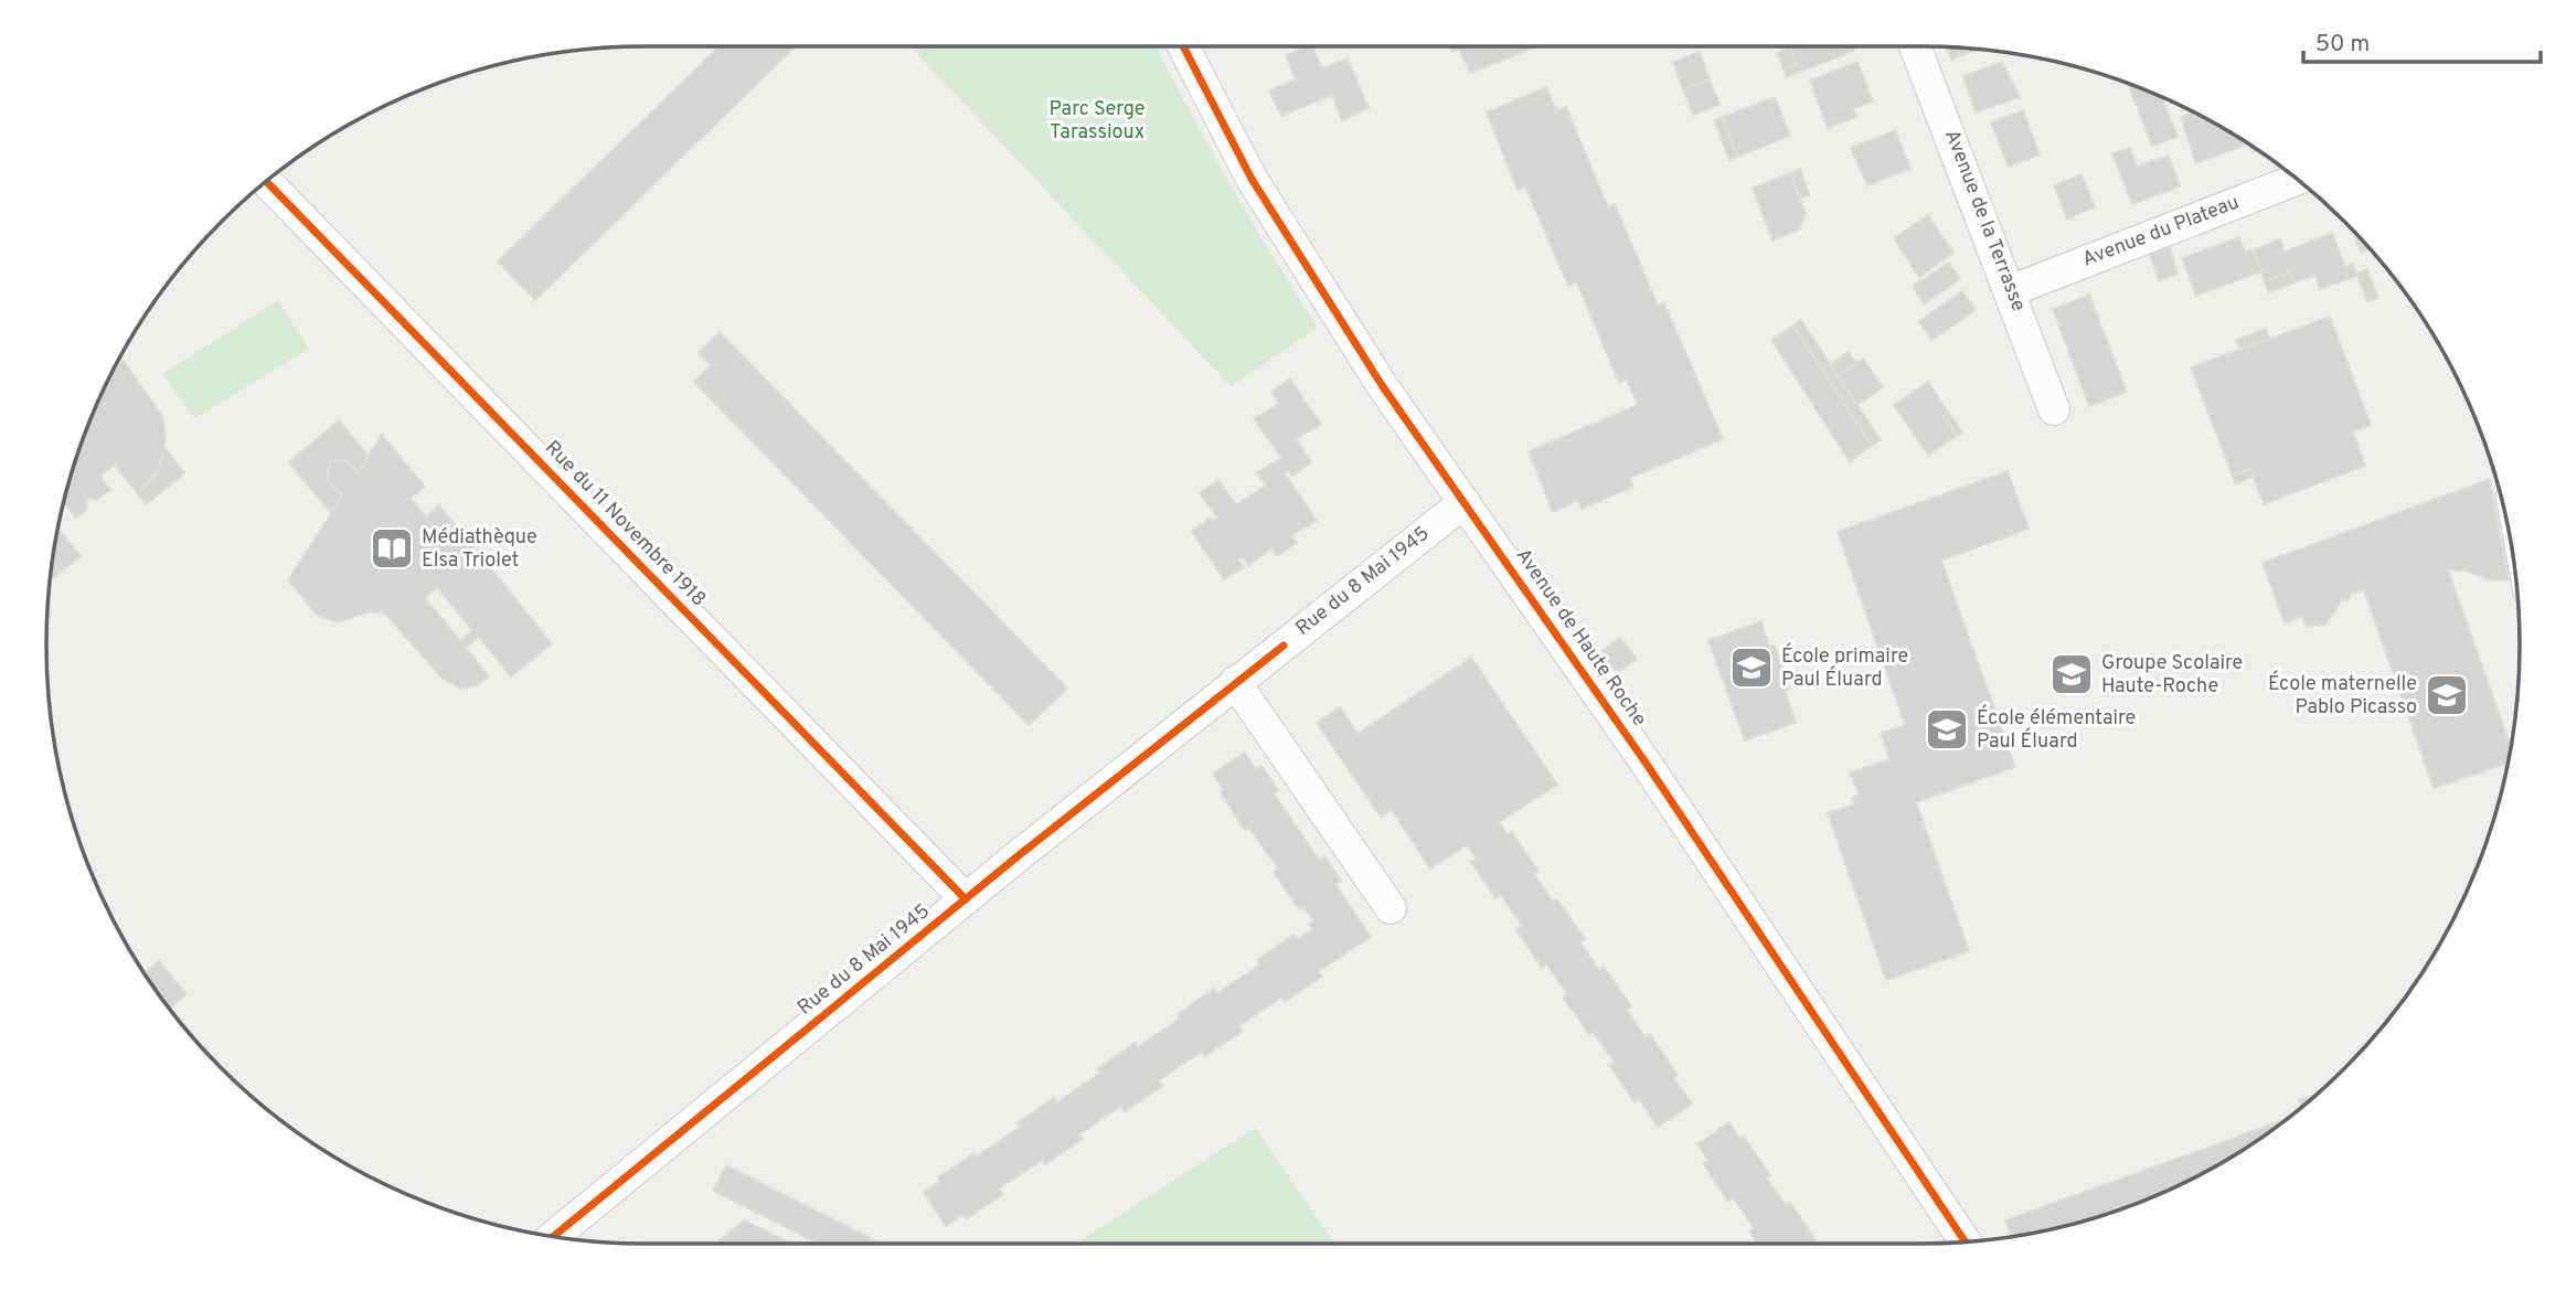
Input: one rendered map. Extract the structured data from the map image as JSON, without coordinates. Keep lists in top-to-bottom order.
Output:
{
  "streets": {
    "street": [
      "Avenue de la Terrasse",
      "Avenue du Plateau",
      "Rue du 11 Novembre 1918",
      "Rue du 8 Mai 1945",
      "Avenue de Haute Roche"
    ]
  },
  "crossings": [
    ["Avenue de la Terrasse", "Avenue du Plateau"],
    ["Rue du 11 Novembre 1918", "Rue du 8 Mai 1945"],
    ["Rue du 8 Mai 1945", "Avenue de Haute Roche"]
  ],
  "parks": ["Parc Serge Tarassioux"],
  "places": {
    "library": ["Médiathèque Elsa Triolet"],
    "school or university": [
      "École primaire Paul Éluard",
      "Groupe Scolaire Haute-Roche",
      "École maternelle Pablo Picasso",
      "École élémentaire Paul Éluard"
    ]
  },
  "scale_bar": "50 m"
}
